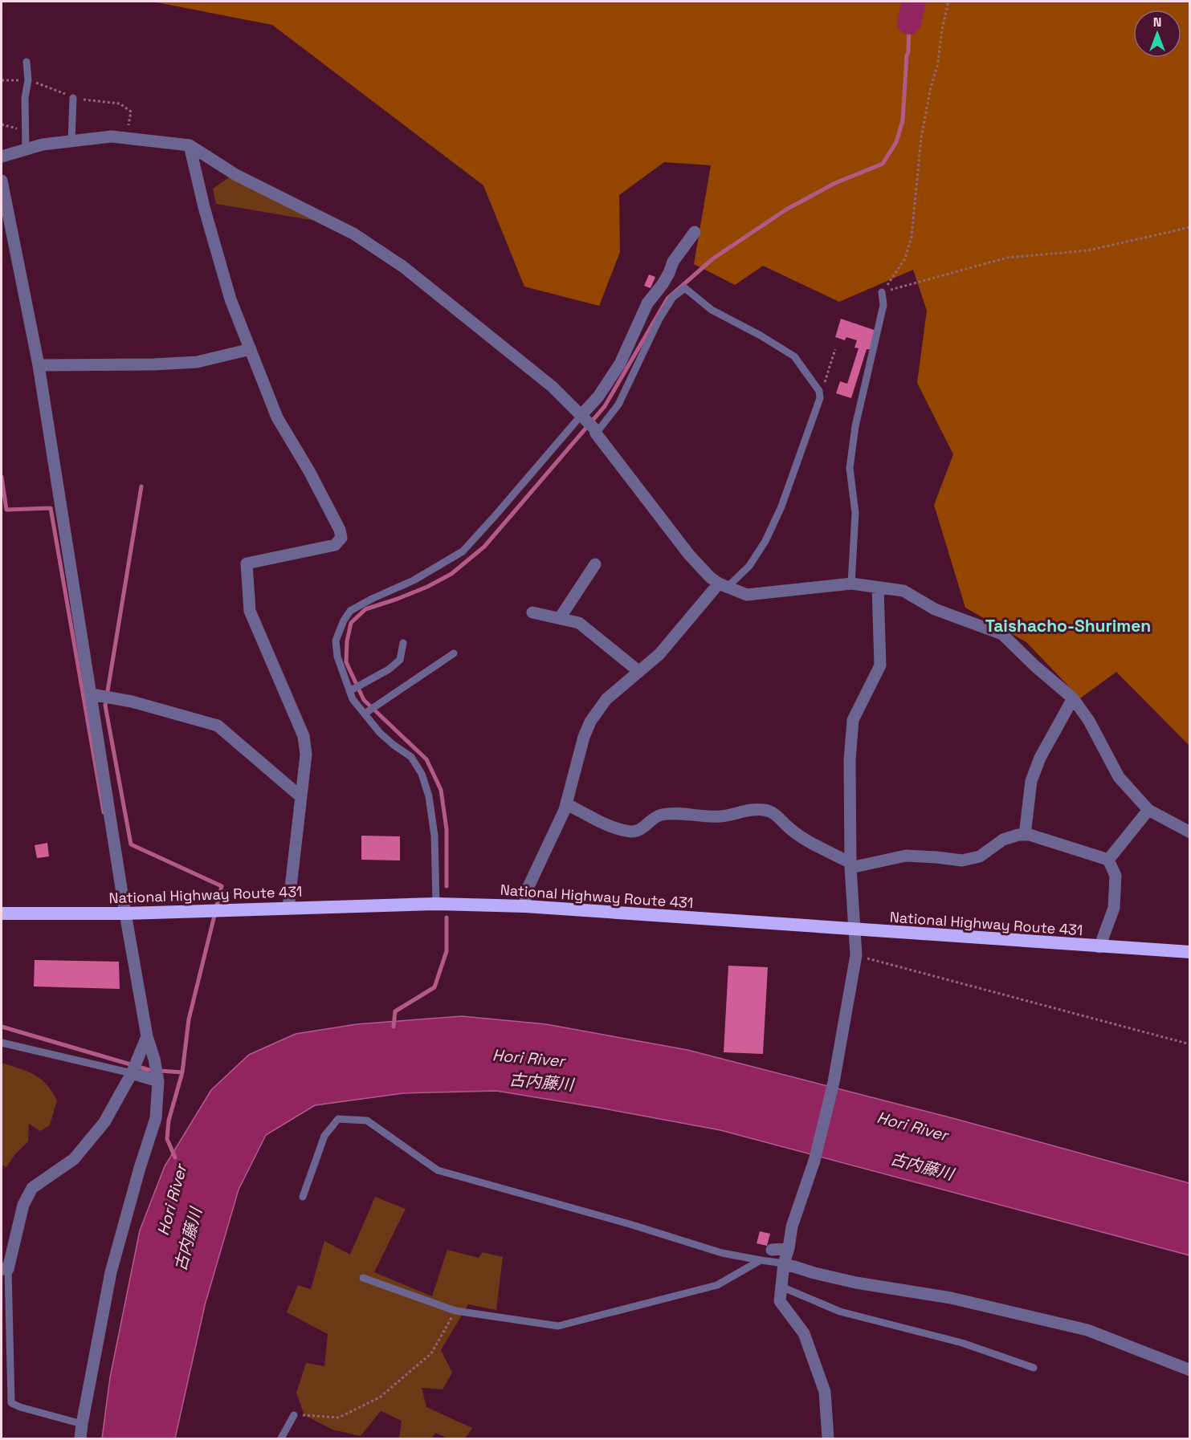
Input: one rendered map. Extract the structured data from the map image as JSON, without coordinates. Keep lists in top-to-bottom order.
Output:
{
  "streets": {
    "highway": ["National Highway Route 431"]
  },
  "districts": ["Taishacho-Shurimen"],
  "water": ["Hori River", "古内藤川"],
  "north": "top"
}
